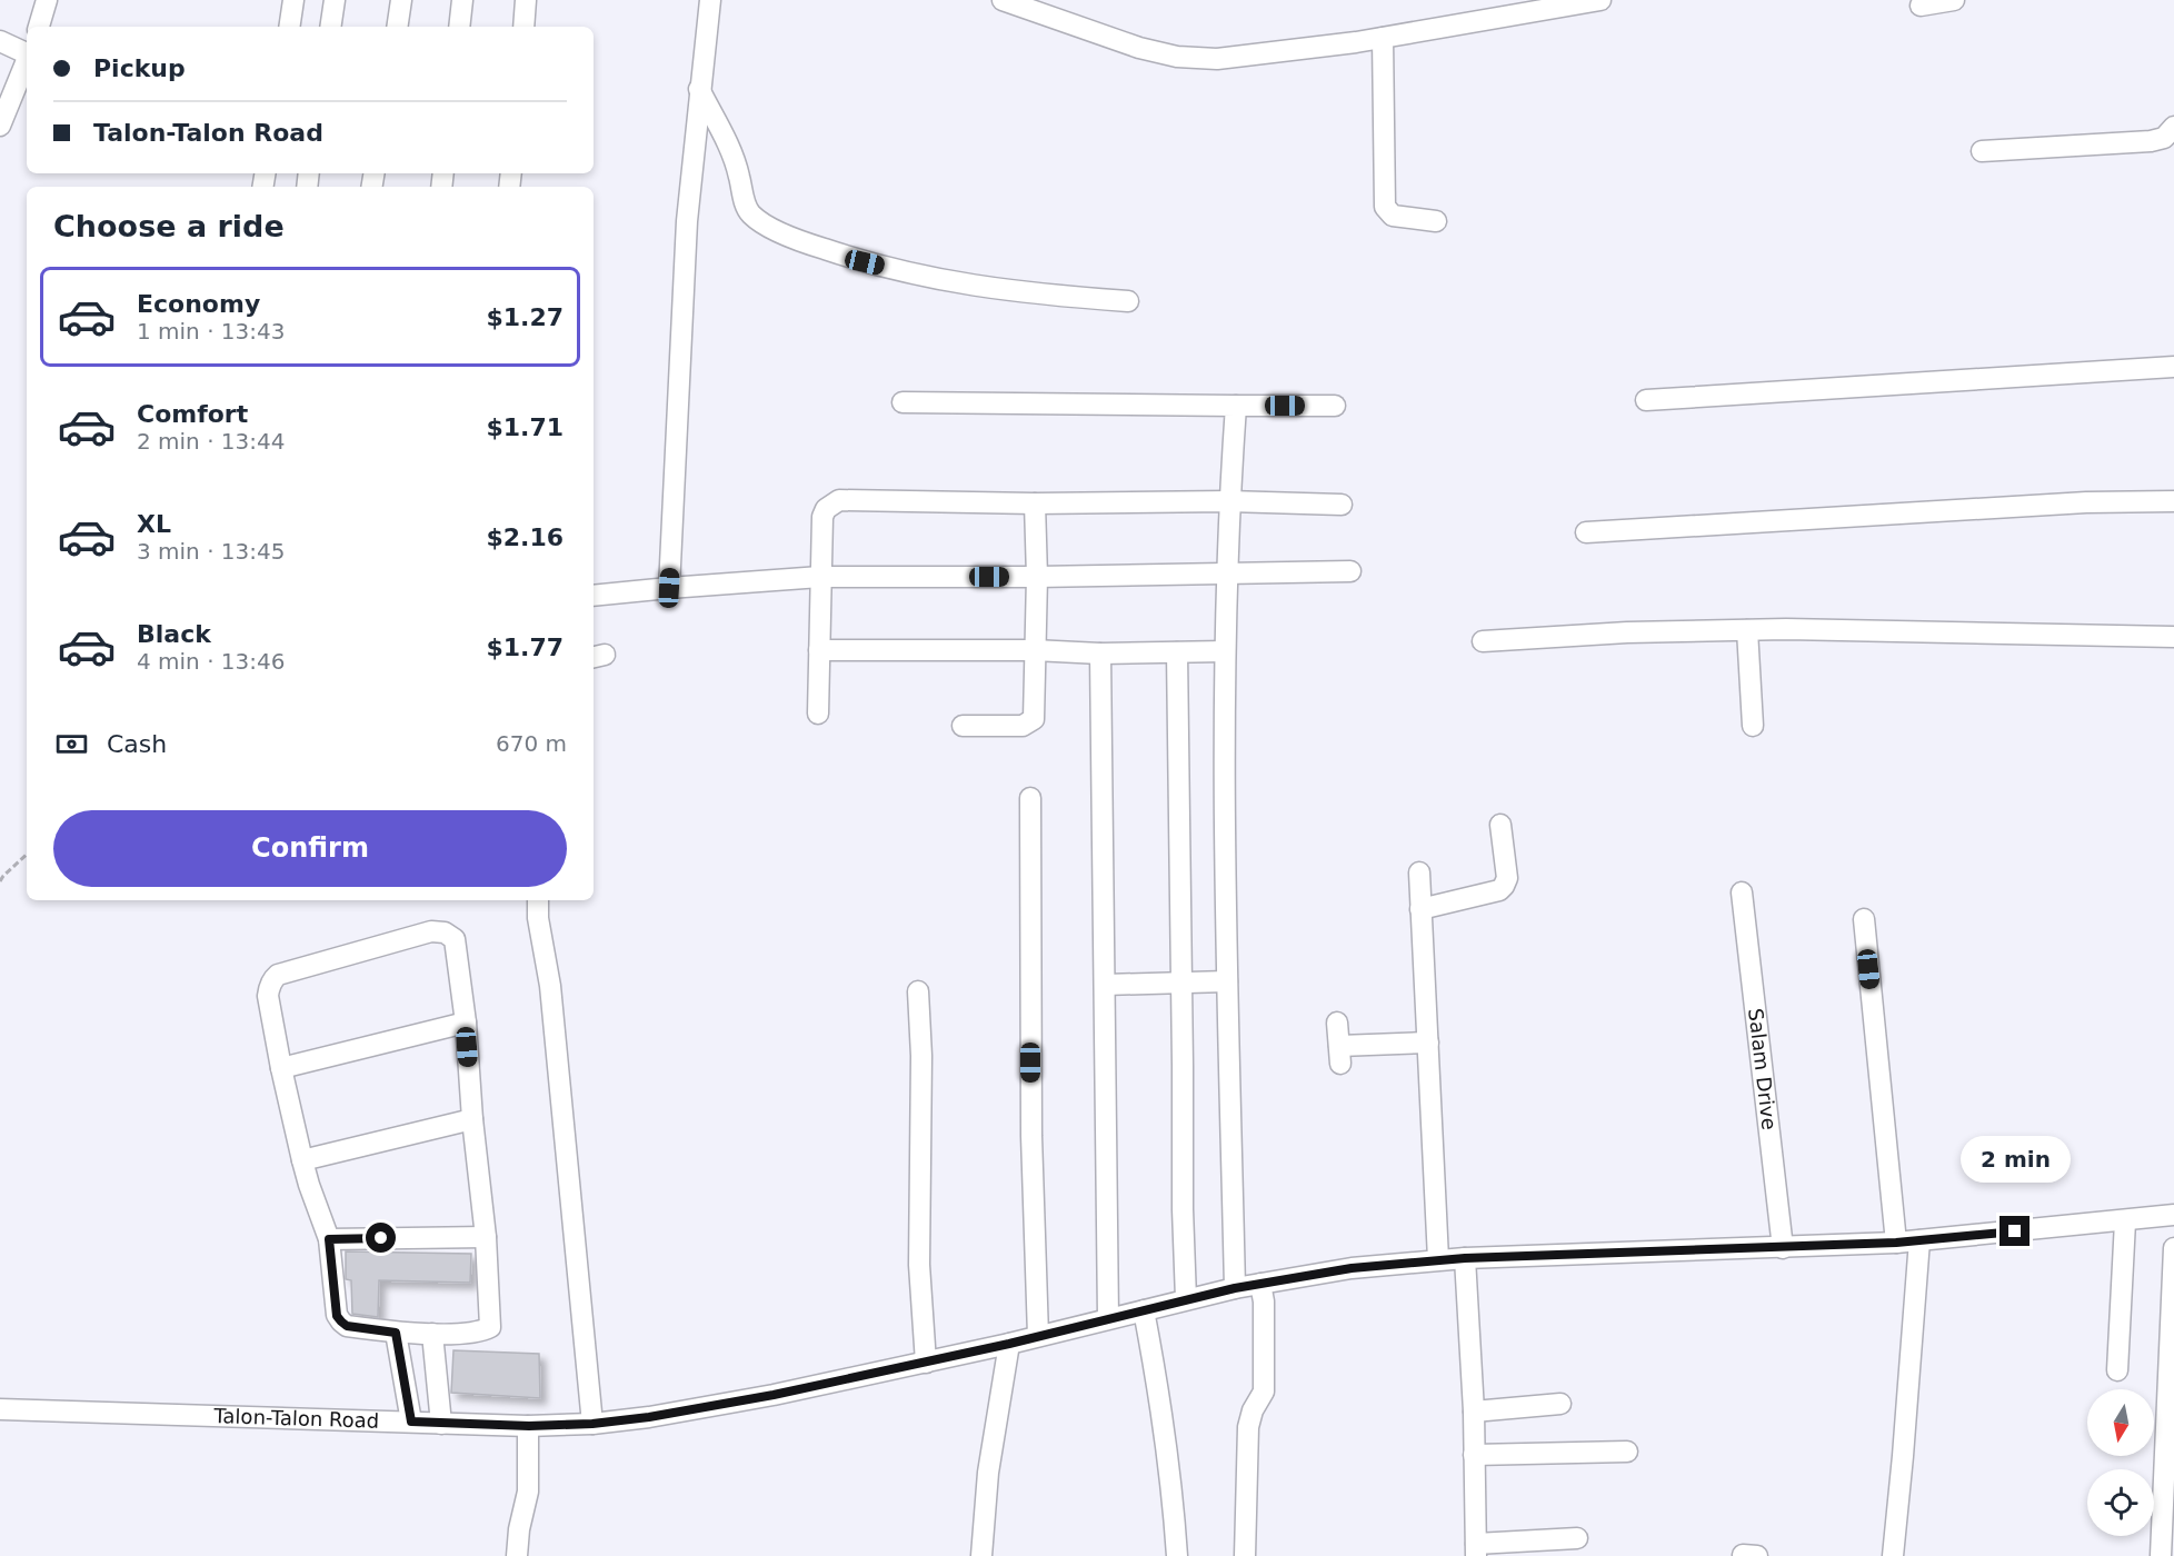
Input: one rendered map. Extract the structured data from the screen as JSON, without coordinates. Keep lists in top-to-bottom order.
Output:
{
  "streets": {
    "street": ["Salam Drive", "Talon-Talon Road"]
  },
  "crossings": [
    ["Salam Drive", "Talon-Talon Road"]
  ],
  "north": "bottom",
  "page": {
    "banner": ["Pickup", "Talon-Talon Road"],
    "heading": "Choose a ride",
    "list": [
      {
        "name": "Economy",
        "note": "1 min · 13:43",
        "value": "$1.27"
      },
      {
        "name": "Comfort",
        "note": "2 min · 13:44",
        "value": "$1.71"
      },
      {
        "name": "XL",
        "note": "3 min · 13:45",
        "value": "$2.16"
      },
      {
        "name": "Black",
        "note": "4 min · 13:46",
        "value": "$1.77"
      }
    ],
    "pay": ["Cash", "670 m"],
    "buttons": "Confirm",
    "bubble": "2 min"
  }
}
